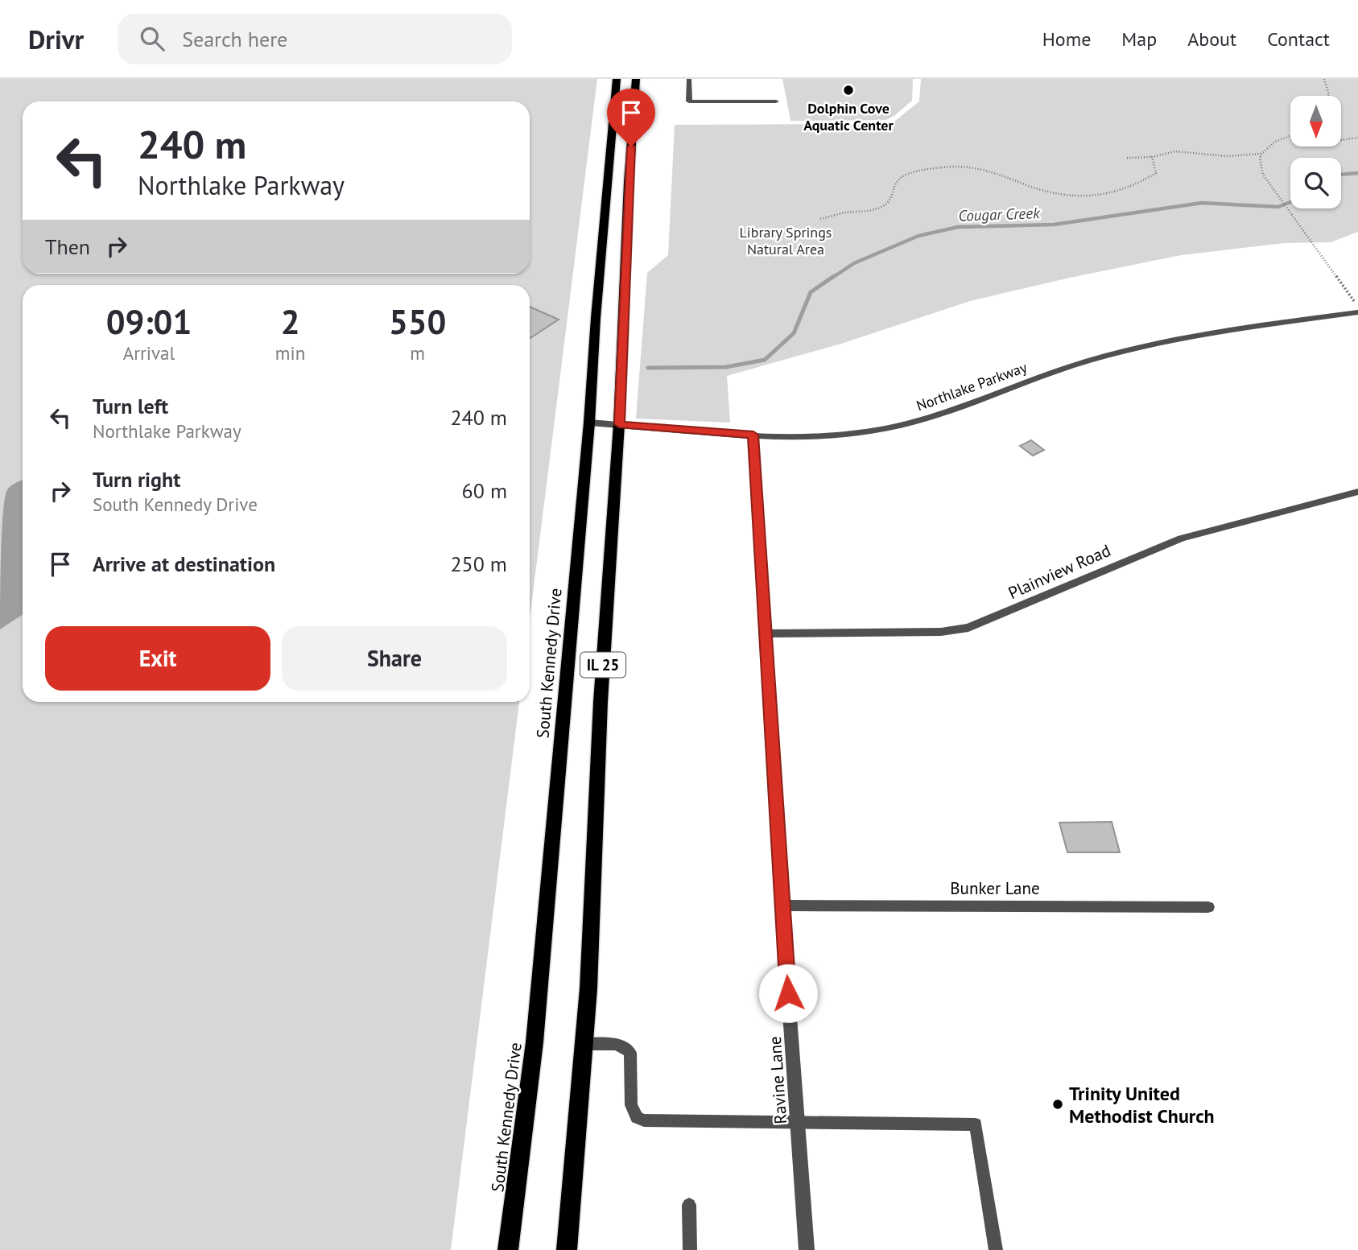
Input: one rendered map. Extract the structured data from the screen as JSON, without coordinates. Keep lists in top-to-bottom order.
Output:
{
  "streets": {
    "main road": ["South Kennedy Drive", "IL 25"],
    "street": [
      "Northlake Parkway",
      "Plainview Road",
      "Bunker Lane",
      "Ravine Lane"
    ]
  },
  "crossings": [
    ["Northlake Parkway", "South Kennedy Drive"],
    ["Northlake Parkway", "IL 25"],
    ["Northlake Parkway", "Ravine Lane"],
    ["Plainview Road", "Ravine Lane"],
    ["Bunker Lane", "Ravine Lane"]
  ],
  "water": ["Cougar Creek"],
  "parks": ["Library Springs Natural Area"],
  "places": ["Dolphin Cove Aquatic Center", "Trinity United Methodist Church"],
  "north": "bottom",
  "page": {
    "header": "Drivr",
    "search": "Search here",
    "nav": [
      "Home",
      "Map",
      "About",
      "Contact"
    ],
    "turn": ["240 m", "Northlake Parkway"],
    "then": "Then",
    "eta": [
      "09:01",
      "Arrival",
      "2",
      "min",
      "550",
      "m"
    ],
    "list": [
      {
        "name": "Turn left",
        "note": "Northlake Parkway",
        "value": "240 m"
      },
      {
        "name": "Turn right",
        "note": "South Kennedy Drive",
        "value": "60 m"
      },
      {
        "name": "Arrive at destination",
        "value": "250 m"
      }
    ],
    "buttons": ["Exit", "Share"]
  }
}
